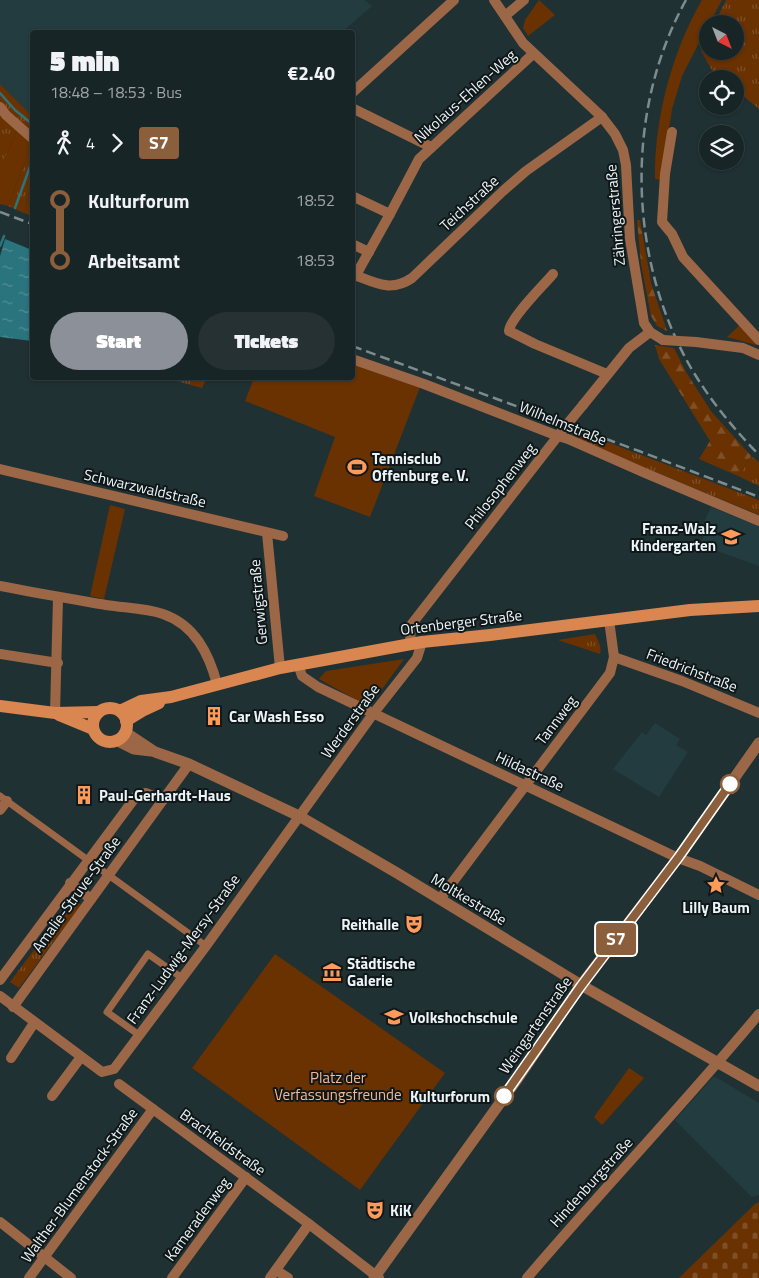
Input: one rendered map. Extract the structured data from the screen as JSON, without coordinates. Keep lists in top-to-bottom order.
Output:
{
  "streets": {
    "main road": ["Ortenberger Straße"],
    "street": [
      "Nikolaus-Ehlen-Weg",
      "Teichstraße",
      "Zähringerstraße",
      "Wilhelmstraße",
      "Philosophenweg",
      "Schwarzwaldstraße",
      "Gerwigstraße",
      "Friedrichstraße",
      "Tannweg",
      "Werderstraße",
      "Hildastraße",
      "Amalie-Struve-Straße",
      "Moltkestraße",
      "Franz-Ludwig-Mersy-Straße",
      "Weingartenstraße",
      "Brachfeldstraße",
      "Hindenburgstraße",
      "Walther-Blumenstock-Straße",
      "Kameradenweg"
    ]
  },
  "crossings": [
    ["Nikolaus-Ehlen-Weg", "Zähringerstraße"],
    ["Teichstraße", "Zähringerstraße"],
    ["Zähringerstraße", "Philosophenweg"],
    ["Wilhelmstraße", "Philosophenweg"],
    ["Philosophenweg", "Ortenberger Straße"],
    ["Philosophenweg", "Werderstraße"],
    ["Schwarzwaldstraße", "Gerwigstraße"],
    ["Gerwigstraße", "Ortenberger Straße"],
    ["Ortenberger Straße", "Tannweg"],
    ["Ortenberger Straße", "Werderstraße"],
    ["Ortenberger Straße", "Hildastraße"],
    ["Ortenberger Straße", "Moltkestraße"],
    ["Friedrichstraße", "Tannweg"],
    ["Tannweg", "Hildastraße"],
    ["Tannweg", "Moltkestraße"],
    ["Werderstraße", "Hildastraße"],
    ["Werderstraße", "Moltkestraße"],
    ["Werderstraße", "Franz-Ludwig-Mersy-Straße"],
    ["Hildastraße", "Weingartenstraße"],
    ["Amalie-Struve-Straße", "Moltkestraße"],
    ["Amalie-Struve-Straße", "Franz-Ludwig-Mersy-Straße"],
    ["Moltkestraße", "Franz-Ludwig-Mersy-Straße"],
    ["Moltkestraße", "Weingartenstraße"],
    ["Moltkestraße", "Hindenburgstraße"],
    ["Weingartenstraße", "Brachfeldstraße"],
    ["Brachfeldstraße", "Walther-Blumenstock-Straße"],
    ["Brachfeldstraße", "Kameradenweg"]
  ],
  "parks": ["Platz der Verfassungsfreunde"],
  "places": {
    "sports": ["Tennisclub Offenburg e. V."],
    "school or university": ["Franz-Walz Kindergarten", "Volkshochschule"],
    "building": ["Car Wash Esso", "Paul-Gerhardt-Haus"],
    "place": ["Lilly Baum"],
    "theatre": ["Reithalle", "KiK"],
    "museum": ["Städtische Galerie"],
    "other": ["Kulturforum"]
  },
  "lines": ["bus line S7"],
  "north": "bottom right",
  "page": {
    "on_map": "S7",
    "heading": ["5 min", "18:48 – 18:53 · Bus", "€2.40"],
    "legs": ["4", "S7"],
    "list": [
      {
        "name": "Kulturforum",
        "value": "18:52"
      },
      {
        "name": "Arbeitsamt",
        "value": "18:53"
      }
    ],
    "buttons": ["Start", "Tickets"]
  }
}
